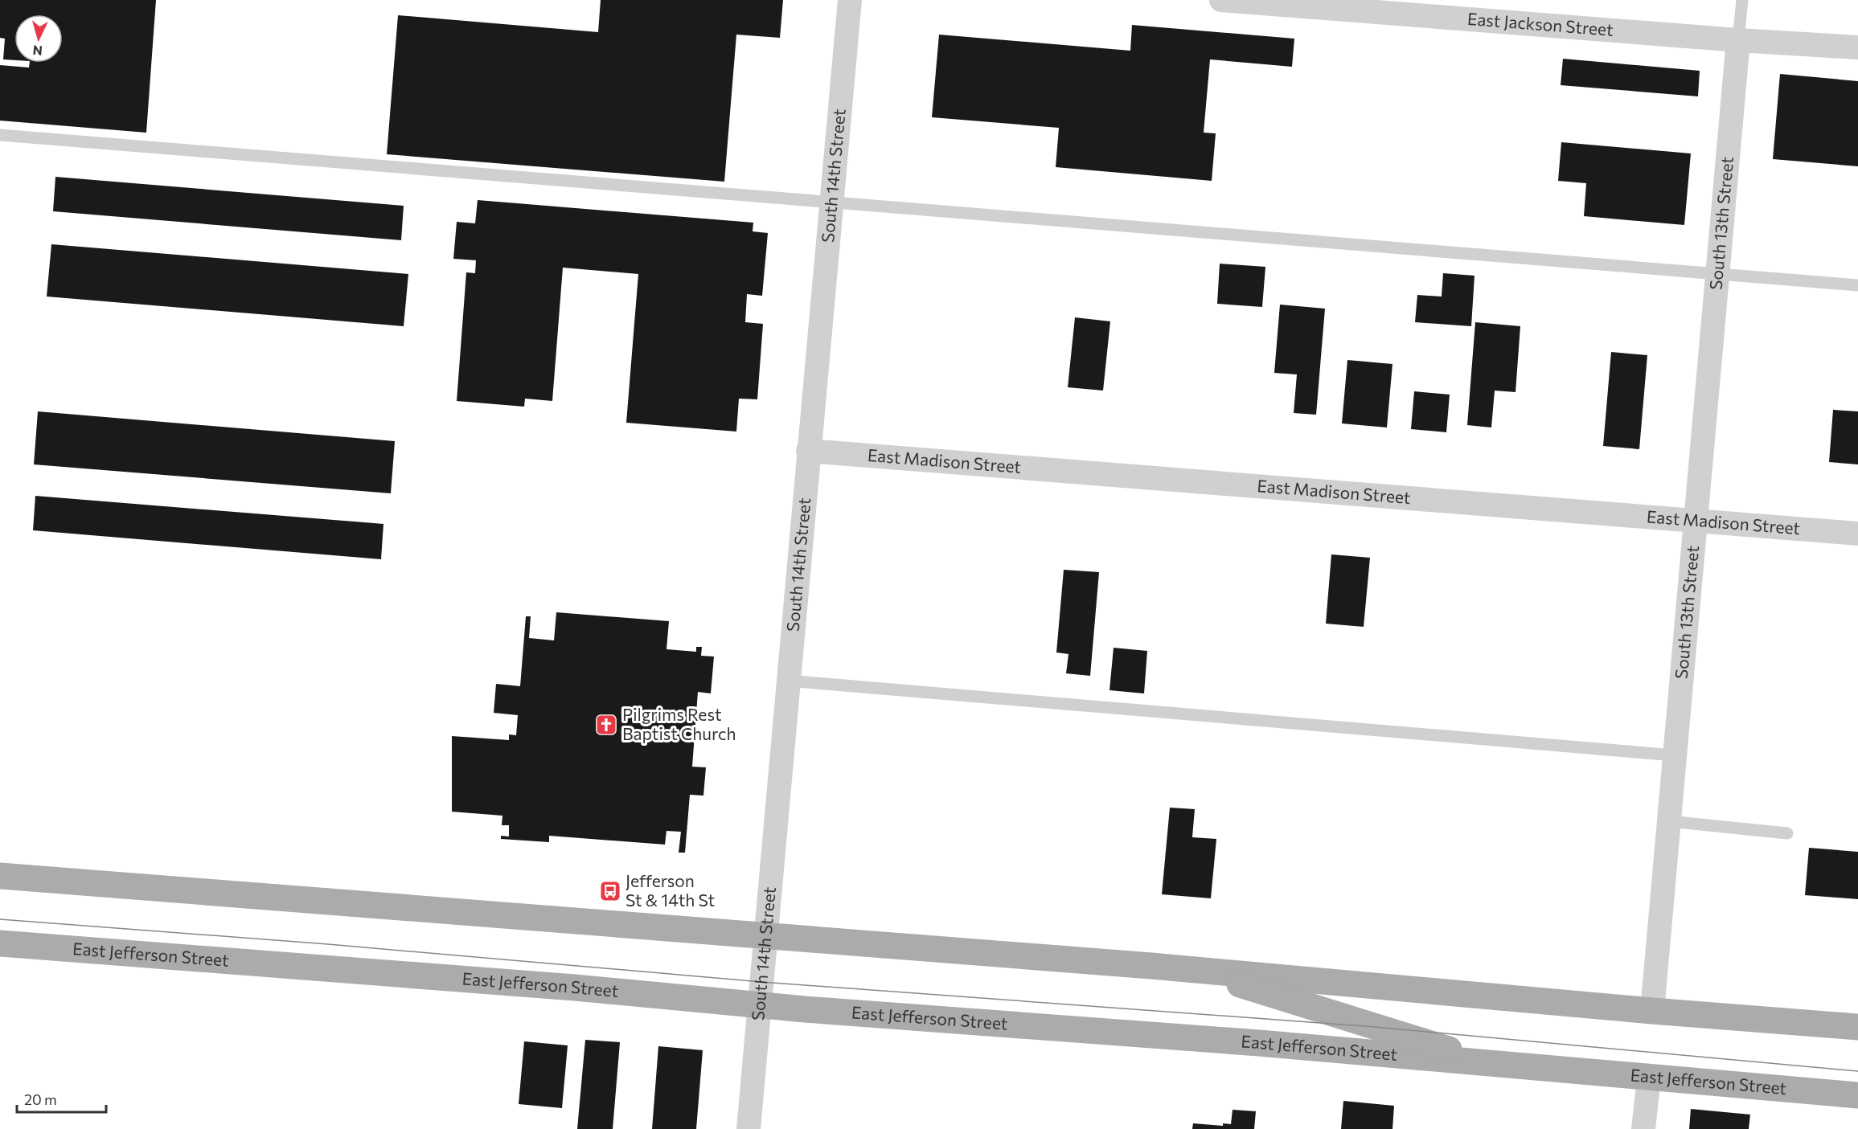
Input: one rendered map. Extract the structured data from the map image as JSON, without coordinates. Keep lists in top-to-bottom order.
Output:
{
  "streets": {
    "main road": ["East Jefferson Street"],
    "street": [
      "East Jackson Street",
      "South 14th Street",
      "South 13th Street",
      "East Madison Street"
    ]
  },
  "crossings": [
    ["East Jackson Street", "South 13th Street"],
    ["South 14th Street", "East Madison Street"],
    ["South 14th Street", "East Jefferson Street"],
    ["South 13th Street", "East Madison Street"]
  ],
  "places": {
    "church": ["Pilgrims Rest Baptist Church"],
    "bus stop": ["Jefferson St & 14th St"]
  },
  "scale_bar": "20 m",
  "north": "bottom"
}
